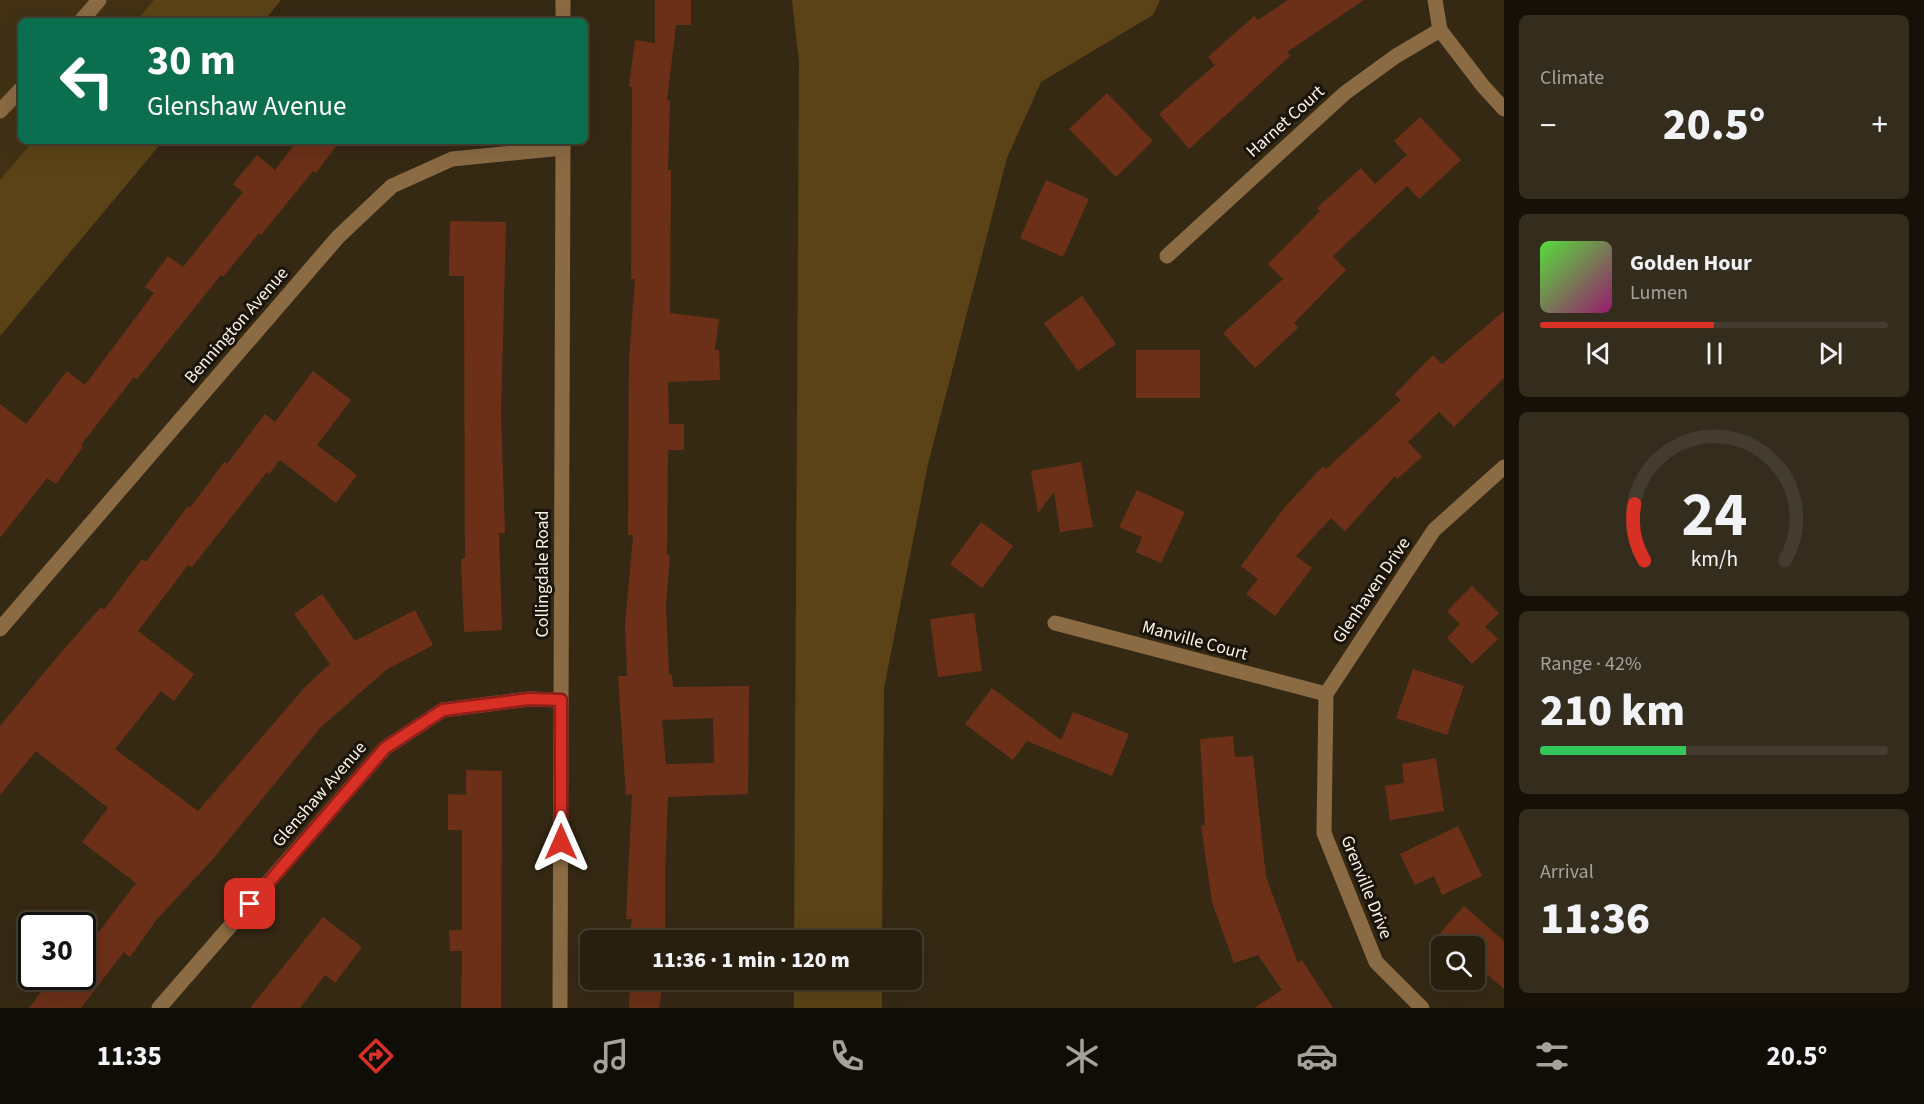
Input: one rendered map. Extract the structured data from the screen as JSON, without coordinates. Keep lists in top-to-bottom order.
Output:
{
  "streets": {
    "street": [
      "Harnet Court",
      "Bennington Avenue",
      "Collingdale Road",
      "Glenhaven Drive",
      "Manville Court",
      "Glenshaw Avenue",
      "Grenville Drive"
    ]
  },
  "crossings": [
    ["Bennington Avenue", "Collingdale Road"],
    ["Collingdale Road", "Glenshaw Avenue"],
    ["Glenhaven Drive", "Manville Court"],
    ["Glenhaven Drive", "Grenville Drive"],
    ["Manville Court", "Grenville Drive"]
  ],
  "page": {
    "tile": [
      "Climate",
      ["Range · 42%", "210 km"],
      ["Arrival", "11:36"]
    ],
    "turn": ["30 m", "Glenshaw Avenue"],
    "heat": ["−", "20.5°", "+"],
    "song": ["Golden Hour", "Lumen"],
    "limit": "30",
    "trip": "11:36 · 1 min · 120 m",
    "tabs": ["11:35", "20.5°"],
    "gauge": ["24", "km/h"]
  }
}
